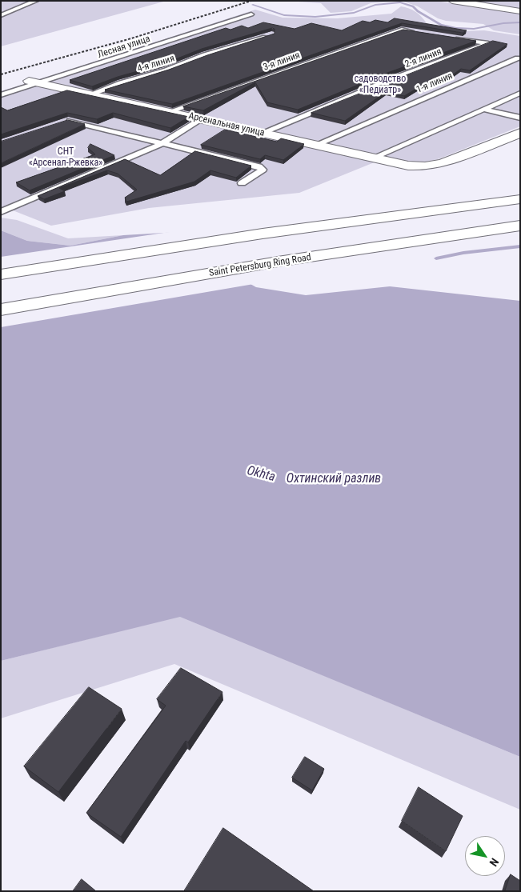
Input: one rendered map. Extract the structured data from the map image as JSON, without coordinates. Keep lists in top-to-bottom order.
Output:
{
  "streets": {
    "main road": ["Арсенальная улица", "Saint Petersburg Ring Road"],
    "lane": [
      "Лесная улица",
      "2-я линия",
      "3-я линия",
      "4-я линия",
      "1-я линия"
    ]
  },
  "crossings": [
    ["Лесная улица", "Арсенальная улица"],
    ["2-я линия", "Арсенальная улица"],
    ["3-я линия", "Арсенальная улица"],
    ["4-я линия", "Арсенальная улица"],
    ["1-я линия", "Арсенальная улица"]
  ],
  "water": ["Okhta", "Охтинский разлив"],
  "parks": ["садоводство «Педиатр»", "СНТ «Арсенал-Ржевка»"],
  "north": "bottom right"
}
